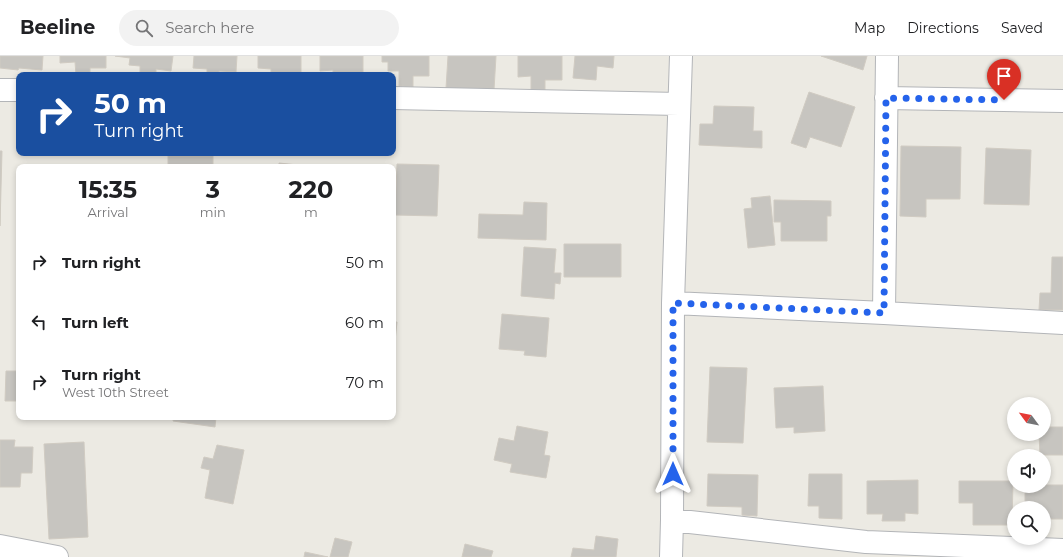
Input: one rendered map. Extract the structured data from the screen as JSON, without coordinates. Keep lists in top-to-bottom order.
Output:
{
  "north": "top left",
  "page": {
    "header": "Beeline",
    "search": "Search here",
    "nav": ["Map", "Directions", "Saved"],
    "turn": ["50 m", "Turn right"],
    "eta": [
      "15:35",
      "Arrival",
      "3",
      "min",
      "220",
      "m"
    ],
    "list": [
      {
        "name": "Turn right",
        "value": "50 m"
      },
      {
        "name": "Turn left",
        "value": "60 m"
      },
      {
        "name": "Turn right",
        "note": "West 10th Street",
        "value": "70 m"
      }
    ]
  }
}
